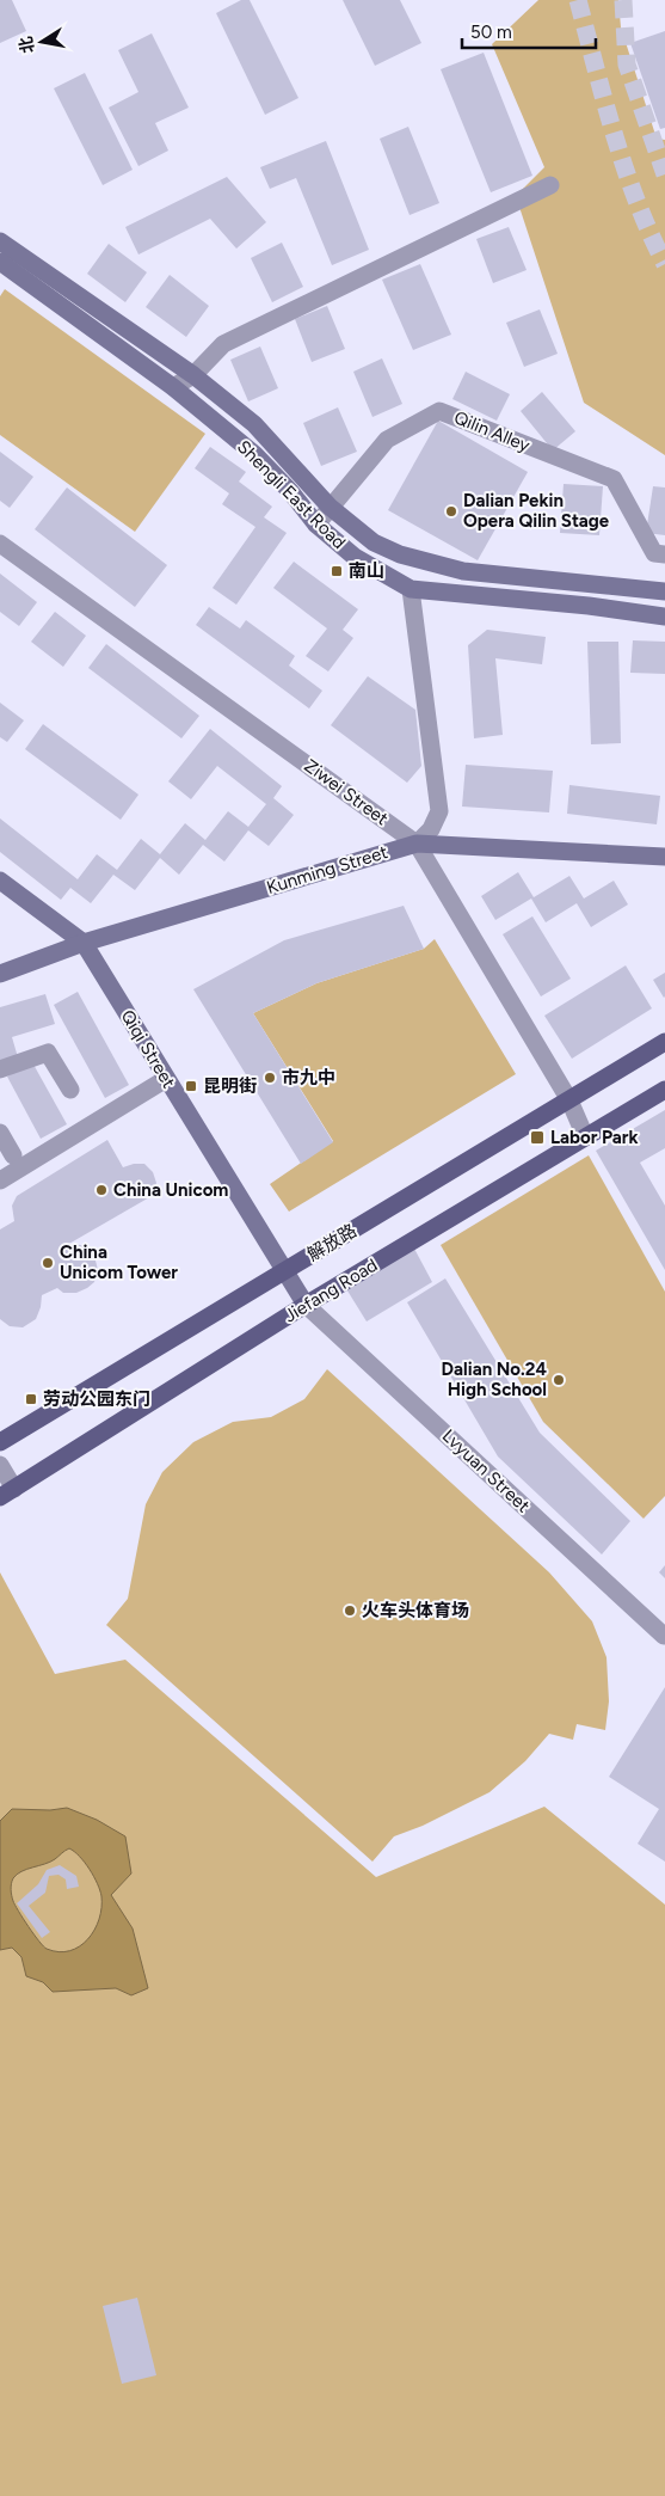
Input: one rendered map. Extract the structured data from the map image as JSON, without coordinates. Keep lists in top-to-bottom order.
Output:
{
  "streets": {
    "main road": [
      "Shengli East Road",
      "Kunming Street",
      "Qiqi Street",
      "解放路",
      "Jiefang Road"
    ],
    "street": ["Qilin Alley", "Ziwei Street", "Lvyuan Street"]
  },
  "crossings": [
    ["Qilin Alley", "Shengli East Road"],
    ["Ziwei Street", "Kunming Street"],
    ["Ziwei Street", "解放路"],
    ["Ziwei Street", "Jiefang Road"],
    ["Kunming Street", "Qiqi Street"],
    ["Qiqi Street", "解放路"],
    ["Qiqi Street", "Jiefang Road"],
    ["Qiqi Street", "Lvyuan Street"],
    ["Jiefang Road", "Lvyuan Street"]
  ],
  "places": {
    "other": [
      "Dalian Pekin Opera Qilin Stage",
      "市九中",
      "China Unicom",
      "China Unicom Tower",
      "Dalian No.24 High School",
      "火车头体育场"
    ],
    "transit": [
      "南山",
      "昆明街",
      "Labor Park",
      "劳动公园东门"
    ]
  },
  "scale_bar": "50 m",
  "north": "left"
}
